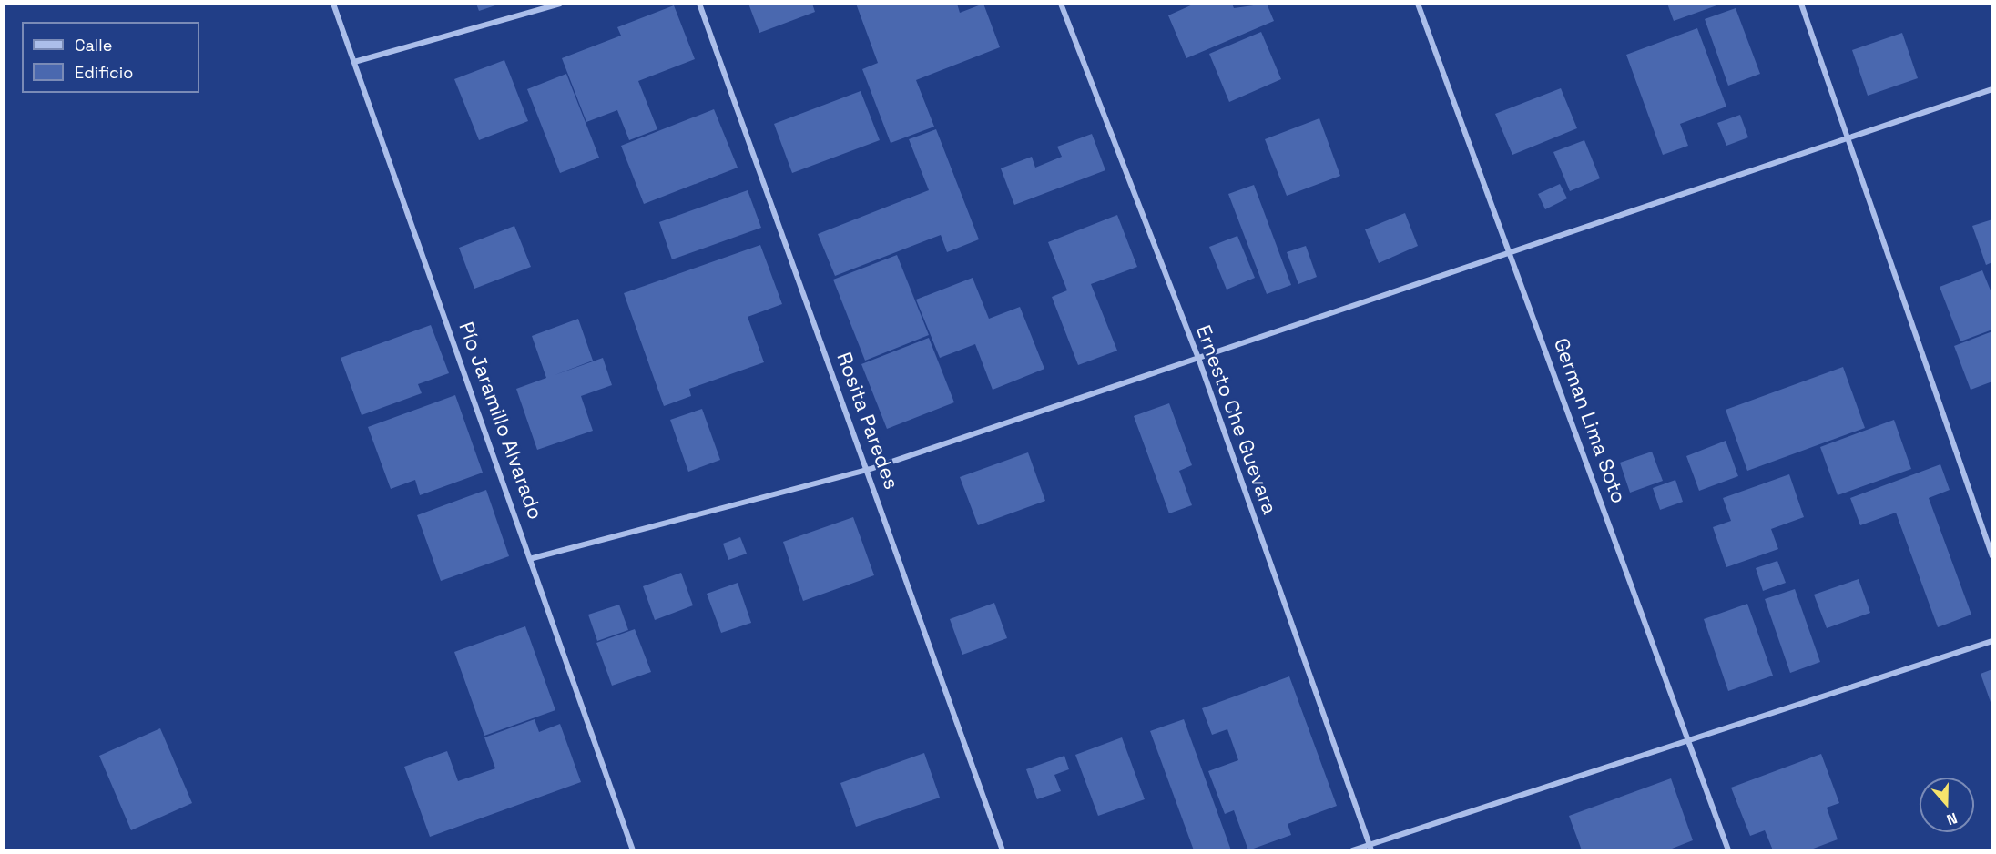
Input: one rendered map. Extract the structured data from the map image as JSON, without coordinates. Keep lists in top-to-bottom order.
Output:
{
  "streets": {
    "street": [
      "Ernesto Che Guevara",
      "Pío Jaramillo Alvarado",
      "Rosita Paredes",
      "German Lima Soto"
    ]
  },
  "legend": ["Calle", "Edificio"],
  "north": "bottom"
}
